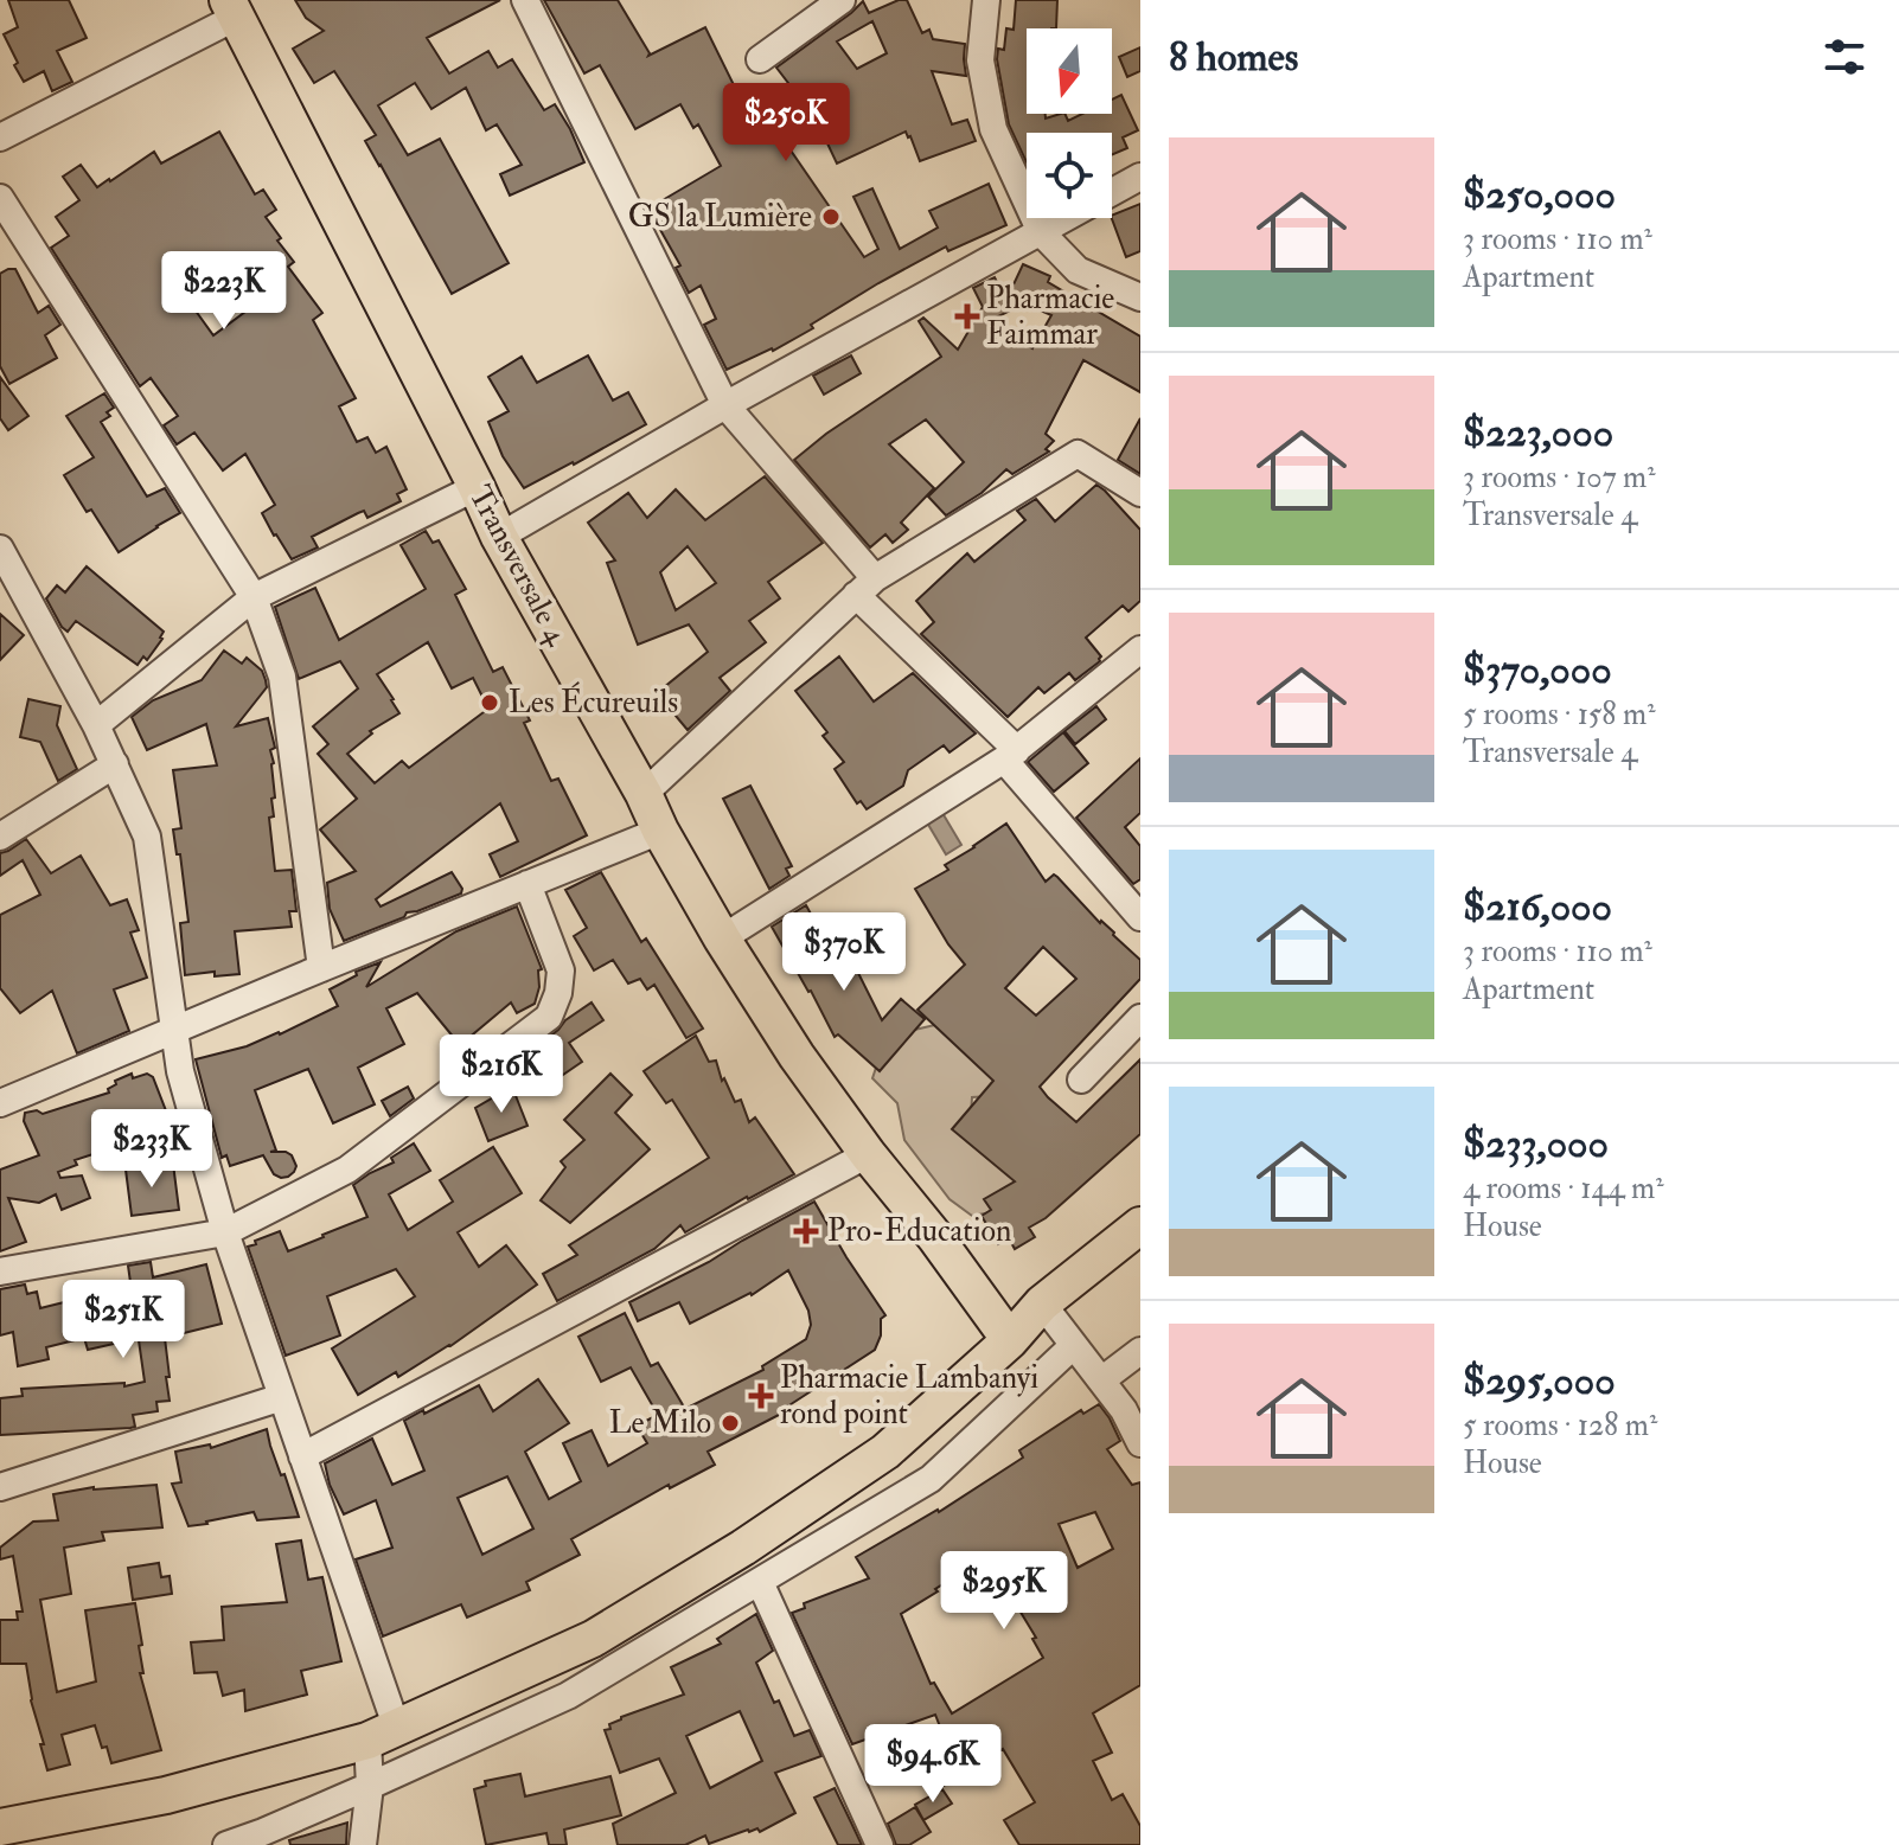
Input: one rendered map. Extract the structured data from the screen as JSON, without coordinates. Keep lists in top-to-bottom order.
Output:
{
  "streets": {
    "main road": ["Transversale 4"]
  },
  "places": {
    "other": ["GS la Lumière", "Les Écureuils", "Le Milo"],
    "health": ["Pharmacie Faimmar", "Pro-Education", "Pharmacie Lambanyi rond point"]
  },
  "north": "bottom",
  "page": {
    "heading": "8 homes",
    "price": [
      "$250K",
      "$223K",
      "$370K",
      "$216K",
      "$233K",
      "$251K",
      "$295K",
      "$94.6K"
    ],
    "list": [
      {
        "name": "$250,000",
        "note": "3 rooms · 110 m² · Apartment"
      },
      {
        "name": "$223,000",
        "note": "3 rooms · 107 m² · Transversale 4"
      },
      {
        "name": "$370,000",
        "note": "5 rooms · 158 m² · Transversale 4"
      },
      {
        "name": "$216,000",
        "note": "3 rooms · 110 m² · Apartment"
      },
      {
        "name": "$233,000",
        "note": "4 rooms · 144 m² · House"
      },
      {
        "name": "$295,000",
        "note": "5 rooms · 128 m² · House"
      }
    ]
  }
}
